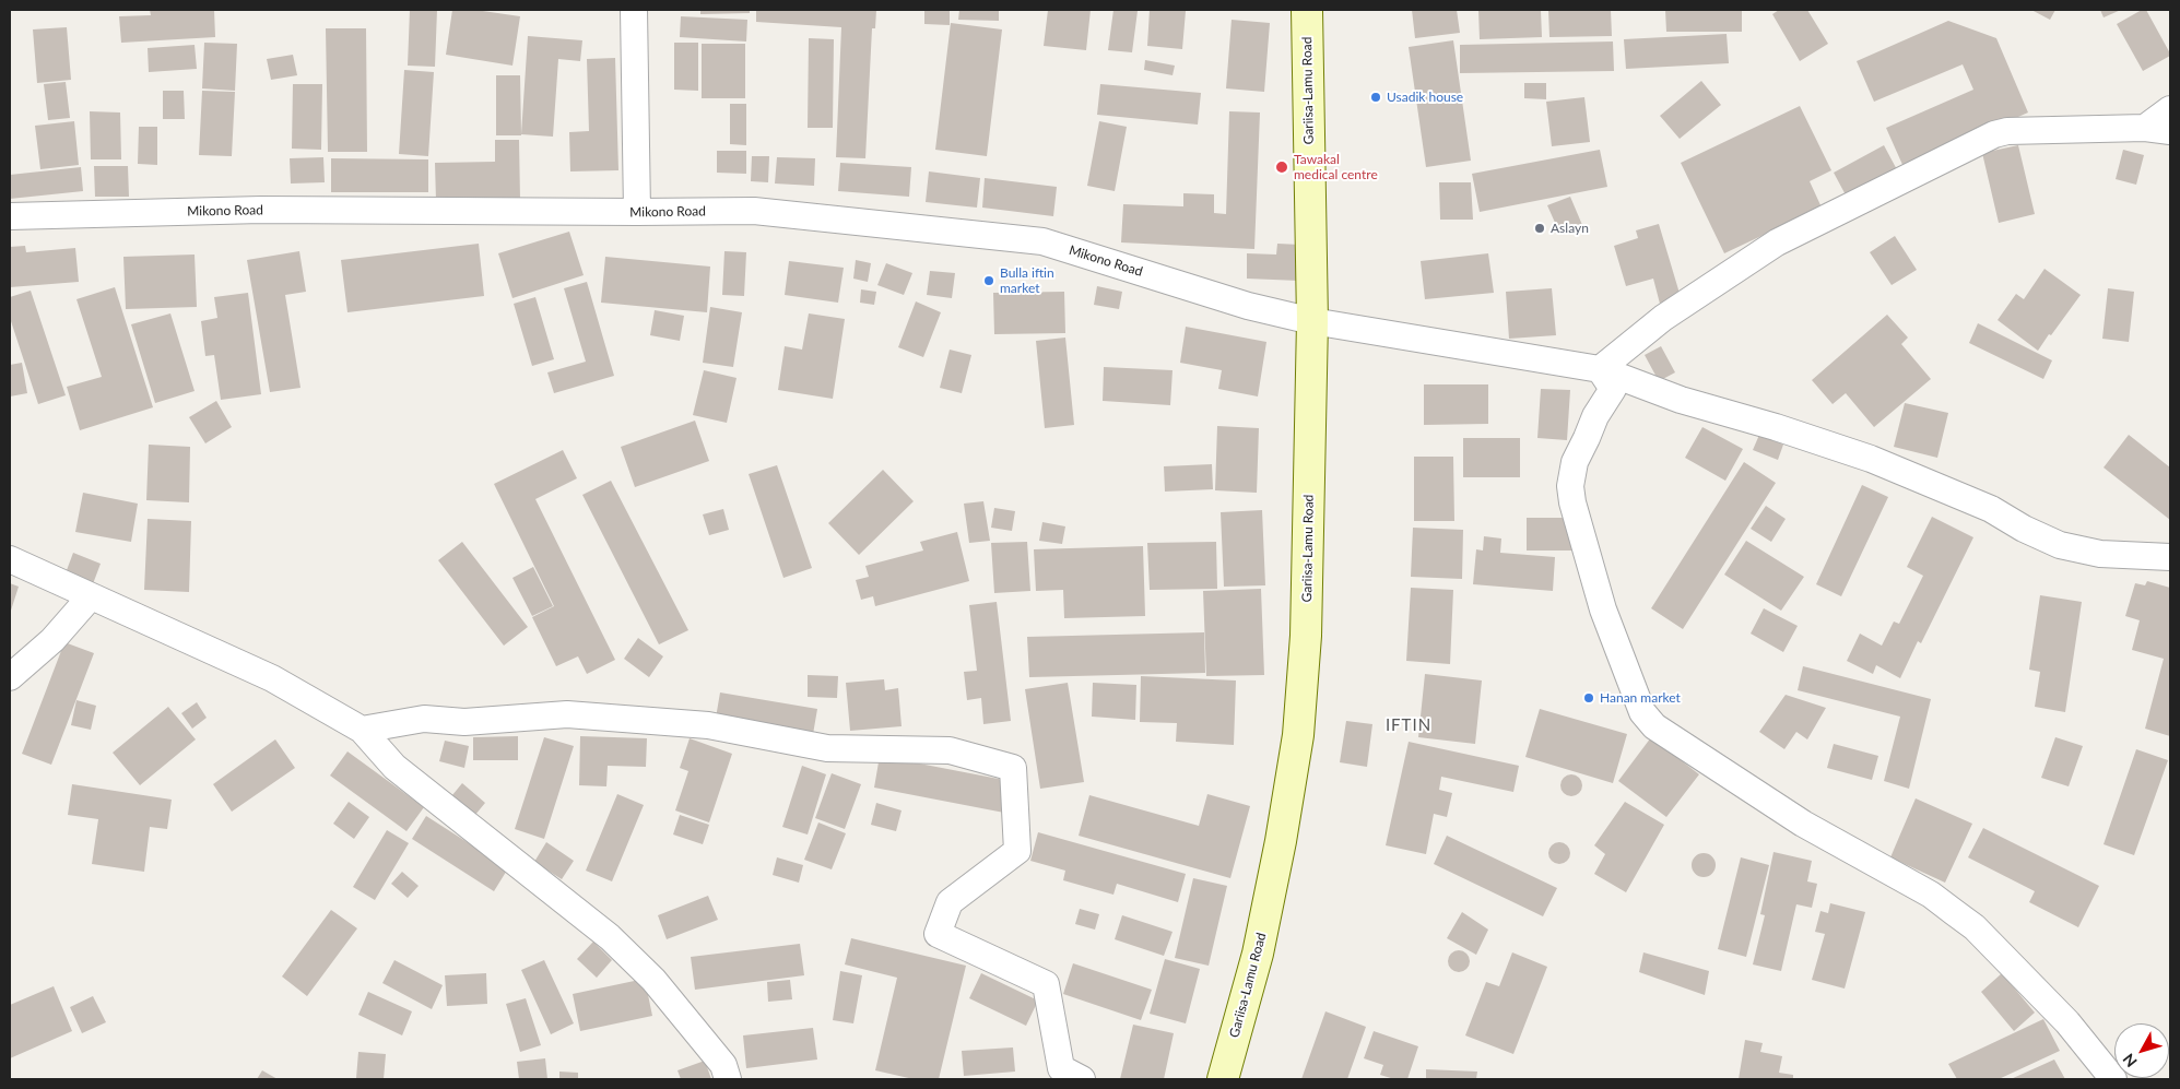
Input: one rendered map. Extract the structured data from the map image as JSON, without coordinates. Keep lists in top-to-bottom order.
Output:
{
  "streets": {
    "street": ["Gariisa-Lamu Road", "Mikono Road"]
  },
  "crossings": [
    ["Gariisa-Lamu Road", "Mikono Road"]
  ],
  "districts": ["IFTIN"],
  "places": [
    "Usadik house",
    "Tawakal medical centre",
    "Aslayn",
    "Bulla iftin market",
    "Hanan market"
  ],
  "north": "bottom left"
}
